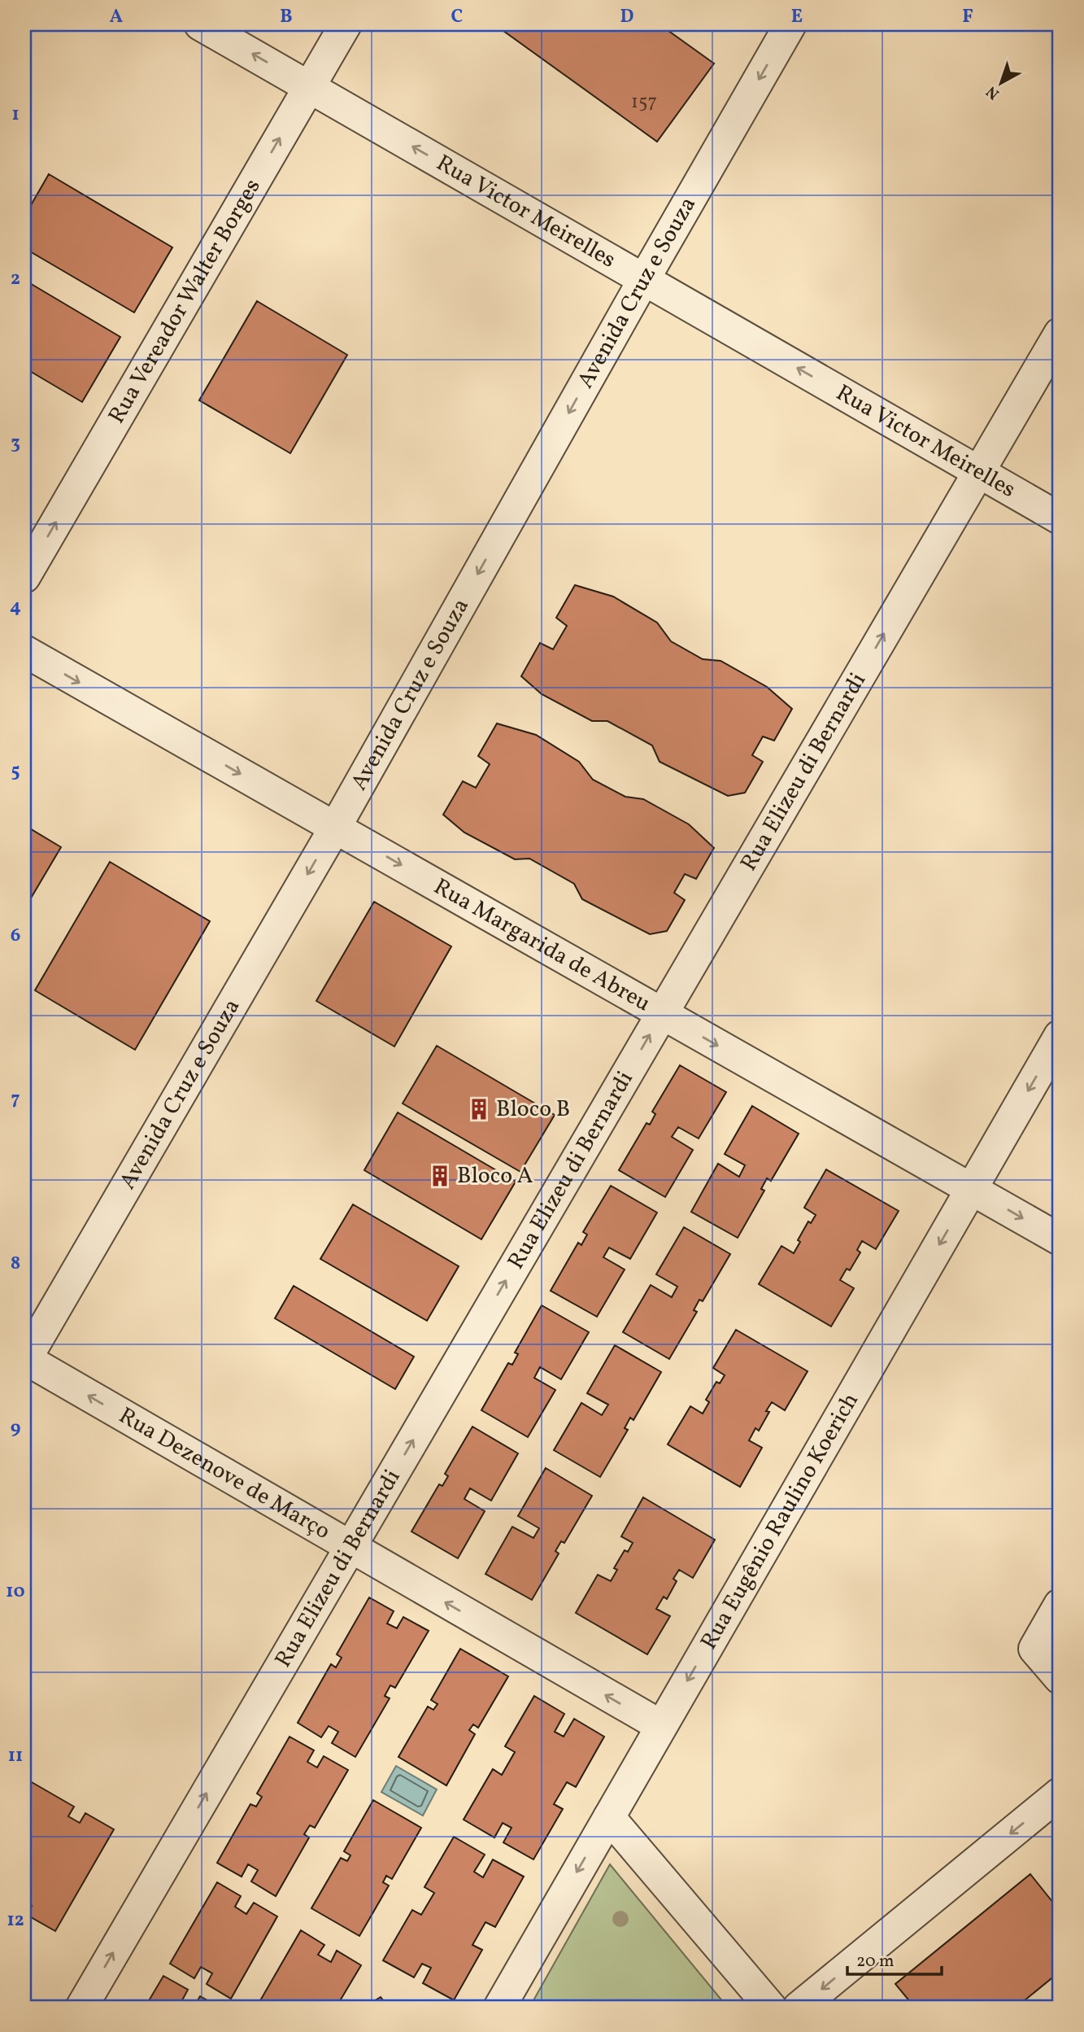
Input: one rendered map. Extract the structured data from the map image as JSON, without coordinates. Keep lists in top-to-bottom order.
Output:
{
  "streets": {
    "street": [
      "Rua Victor Meirelles",
      "Avenida Cruz e Souza",
      "Rua Vereador Walter Borges",
      "Rua Elizeu di Bernardi",
      "Rua Margarida de Abreu",
      "Rua Dezenove de Março",
      "Rua Eugênio Raulino Koerich"
    ]
  },
  "crossings": [
    ["Rua Victor Meirelles", "Avenida Cruz e Souza"],
    ["Rua Victor Meirelles", "Rua Vereador Walter Borges"],
    ["Rua Victor Meirelles", "Rua Elizeu di Bernardi"],
    ["Avenida Cruz e Souza", "Rua Margarida de Abreu"],
    ["Avenida Cruz e Souza", "Rua Dezenove de Março"],
    ["Rua Elizeu di Bernardi", "Rua Margarida de Abreu"],
    ["Rua Elizeu di Bernardi", "Rua Dezenove de Março"],
    ["Rua Margarida de Abreu", "Rua Eugênio Raulino Koerich"],
    ["Rua Dezenove de Março", "Rua Eugênio Raulino Koerich"]
  ],
  "one_way": [
    "Rua Victor Meirelles",
    "Avenida Cruz e Souza",
    "Rua Vereador Walter Borges",
    "Rua Elizeu di Bernardi",
    "Rua Margarida de Abreu",
    "Rua Dezenove de Março",
    "Rua Eugênio Raulino Koerich"
  ],
  "places": {
    "building": ["Bloco B", "Bloco A"]
  },
  "house_numbers": ["157"],
  "scale_bar": "20 m",
  "north": "bottom left",
  "grid": {
    "columns": [
      "A",
      "B",
      "C",
      "D",
      "E",
      "F"
    ],
    "rows": [
      "1",
      "2",
      "3",
      "4",
      "5",
      "6",
      "7",
      "8",
      "9",
      "10",
      "11",
      "12"
    ]
  }
}
